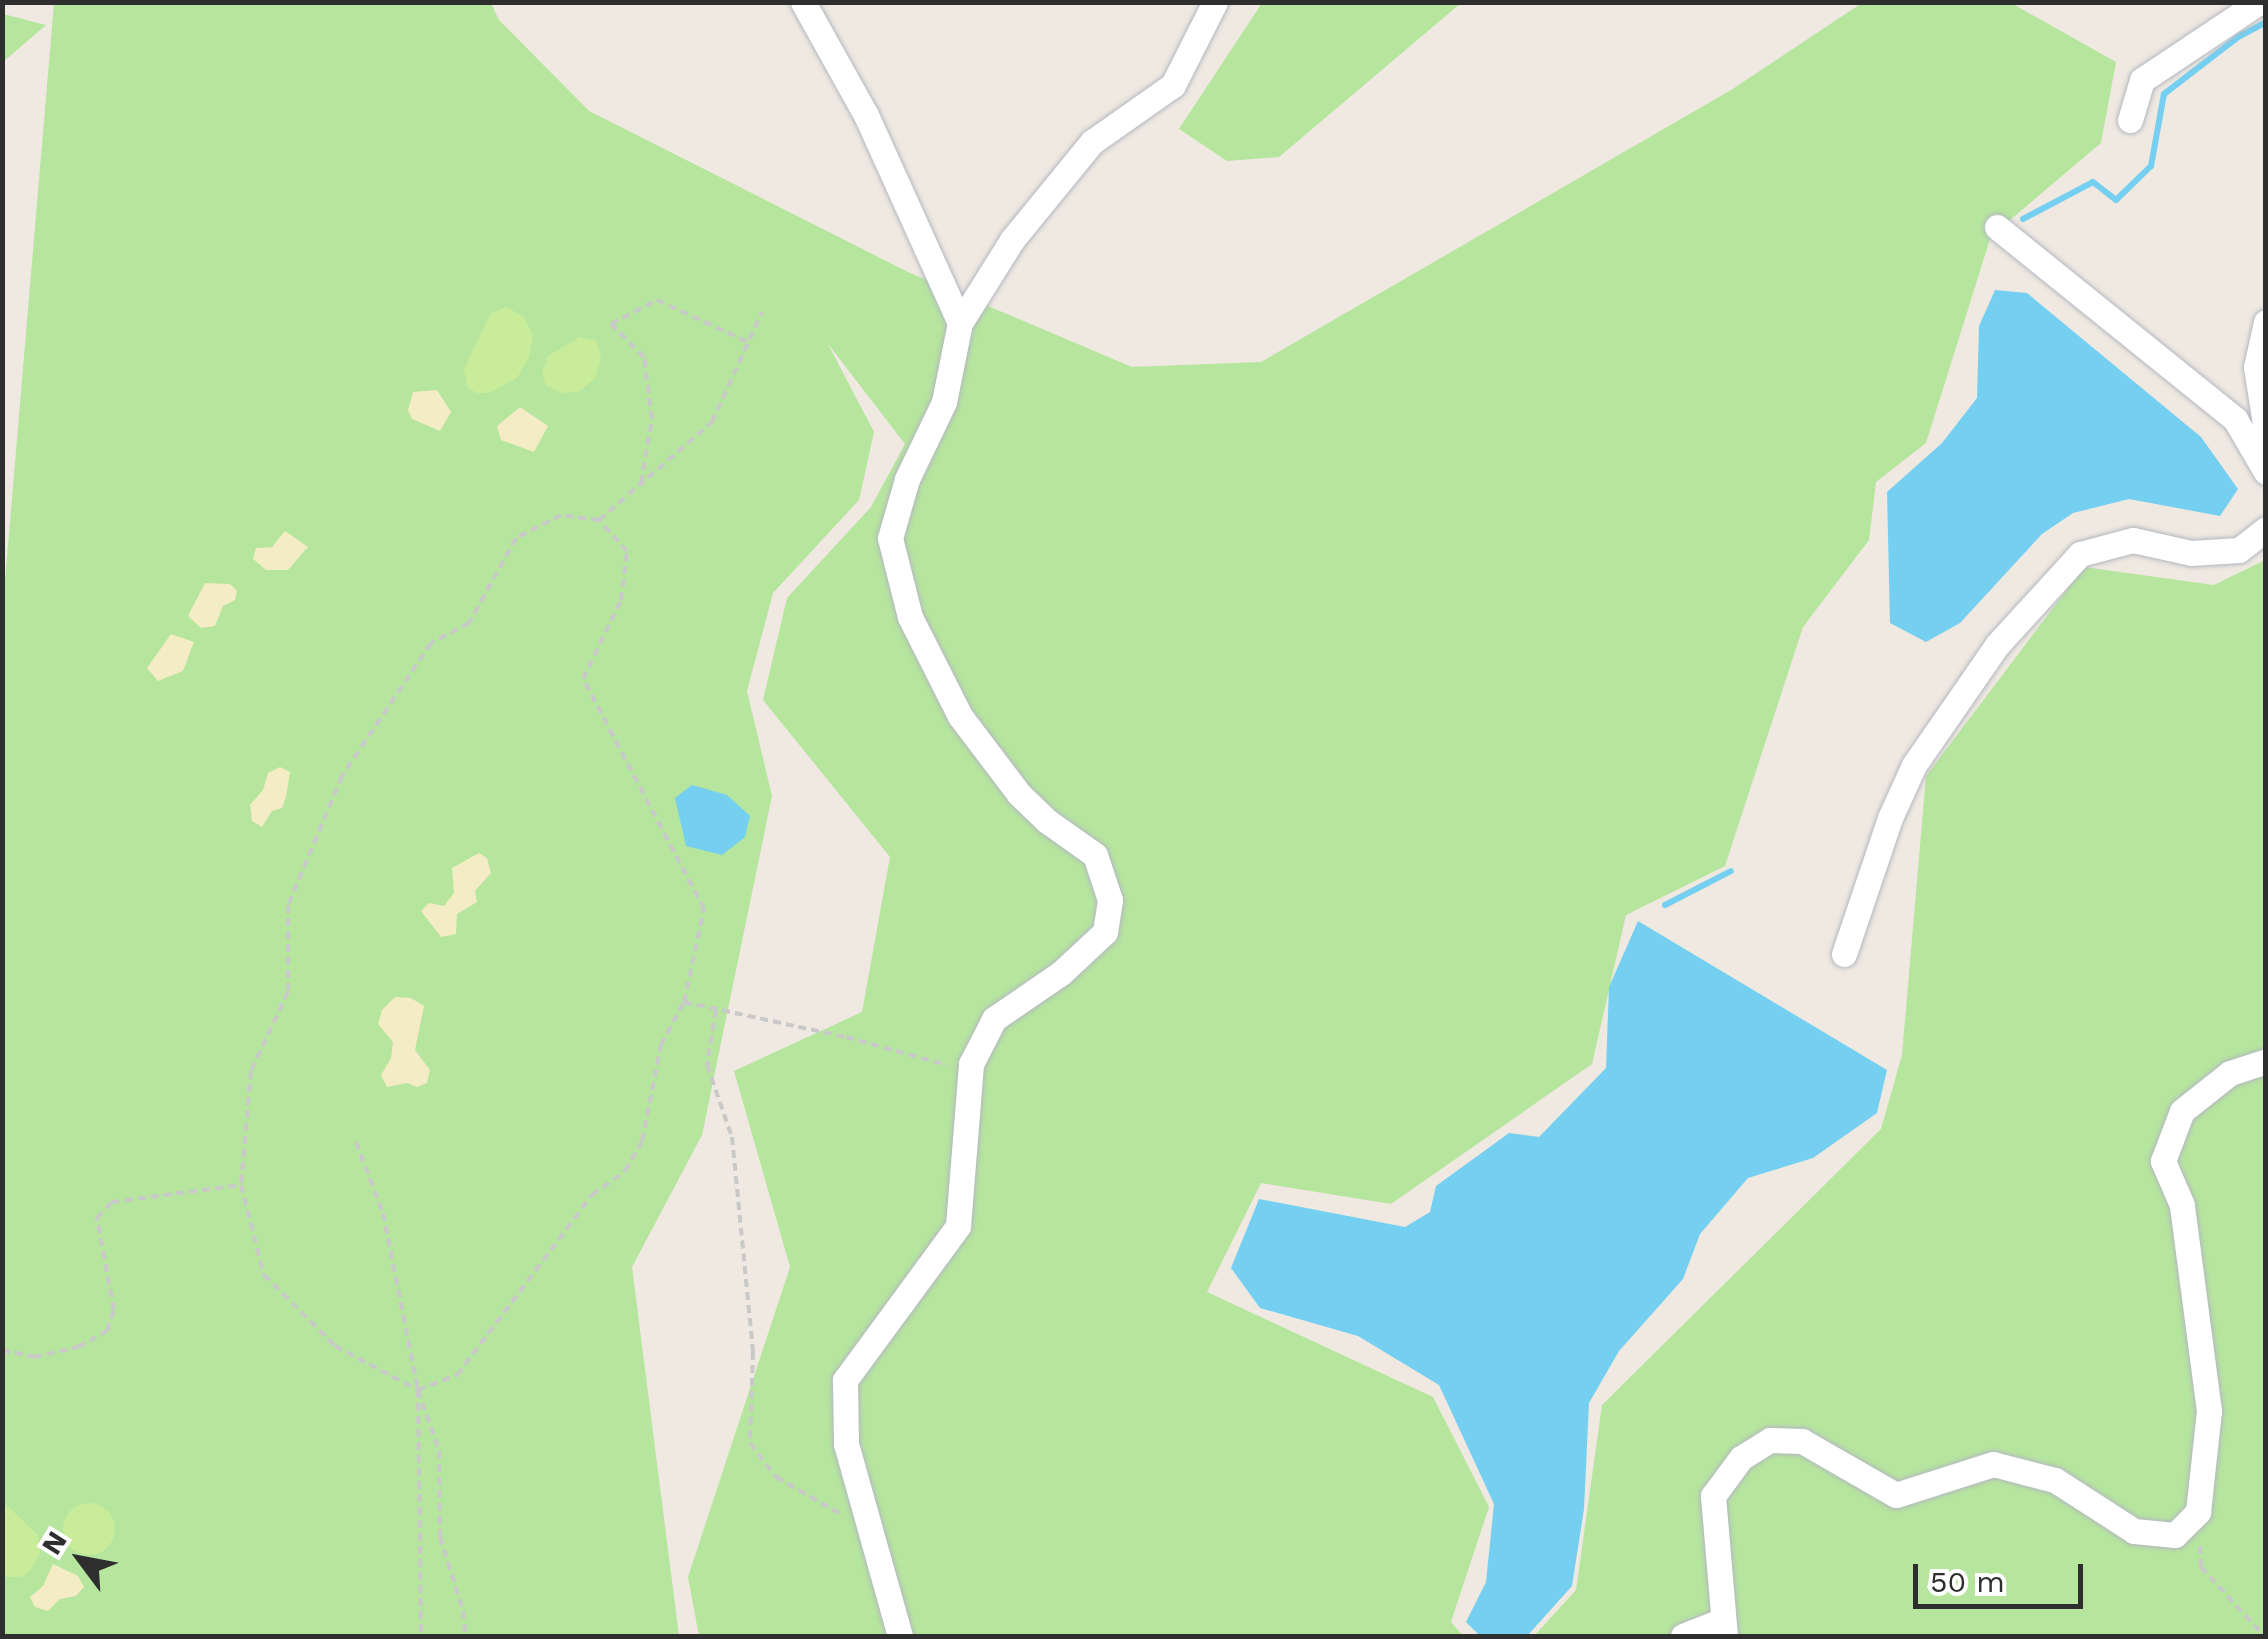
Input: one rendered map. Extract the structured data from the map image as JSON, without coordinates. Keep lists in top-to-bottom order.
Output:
{
  "scale_bar": "50 m",
  "north": "top left"
}
